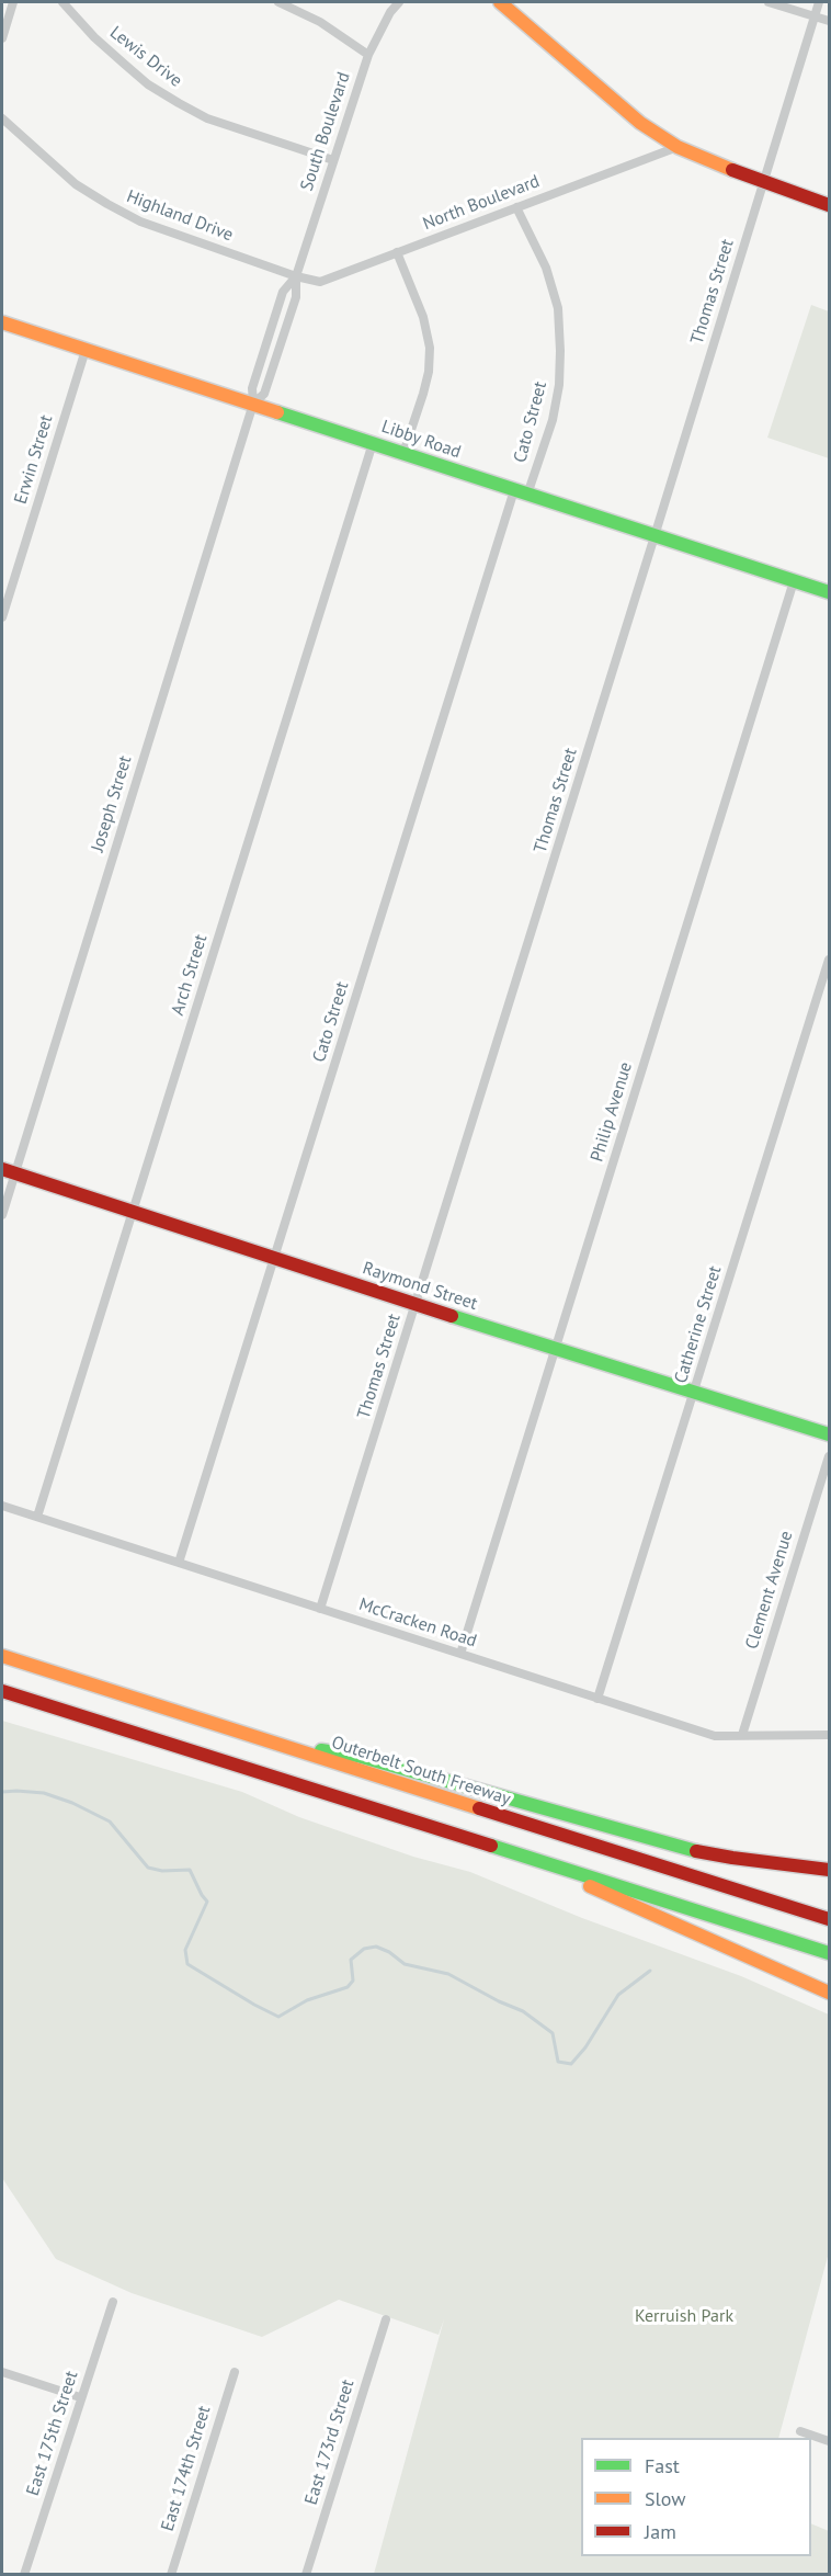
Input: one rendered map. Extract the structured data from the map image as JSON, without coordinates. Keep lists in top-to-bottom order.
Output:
{
  "streets": {
    "main road": ["Libby Road", "Raymond Street", "Outerbelt South Freeway"],
    "street": [
      "Lewis Drive",
      "South Boulevard",
      "North Boulevard",
      "Highland Drive",
      "Thomas Street",
      "Cato Street",
      "Erwin Street",
      "Joseph Street",
      "Arch Street",
      "Philip Avenue",
      "Catherine Street",
      "Clement Avenue",
      "McCracken Road",
      "East 175th Street",
      "East 173rd Street",
      "East 174th Street"
    ]
  },
  "crossings": [
    ["Lewis Drive", "South Boulevard"],
    ["South Boulevard", "North Boulevard"],
    ["South Boulevard", "Highland Drive"],
    ["South Boulevard", "Libby Road"],
    ["South Boulevard", "Joseph Street"],
    ["North Boulevard", "Highland Drive"],
    ["North Boulevard", "Cato Street"],
    ["Thomas Street", "Libby Road"],
    ["Thomas Street", "Raymond Street"],
    ["Thomas Street", "McCracken Road"],
    ["Cato Street", "Libby Road"],
    ["Cato Street", "Raymond Street"],
    ["Cato Street", "McCracken Road"],
    ["Libby Road", "Erwin Street"],
    ["Libby Road", "Joseph Street"],
    ["Libby Road", "Arch Street"],
    ["Libby Road", "Philip Avenue"],
    ["Joseph Street", "Raymond Street"],
    ["Arch Street", "Raymond Street"],
    ["Arch Street", "McCracken Road"],
    ["Philip Avenue", "Raymond Street"],
    ["Philip Avenue", "McCracken Road"],
    ["Raymond Street", "Catherine Street"],
    ["Catherine Street", "McCracken Road"],
    ["Clement Avenue", "McCracken Road"]
  ],
  "parks": ["Kerruish Park"],
  "legend": ["Fast", "Slow", "Jam"]
}
